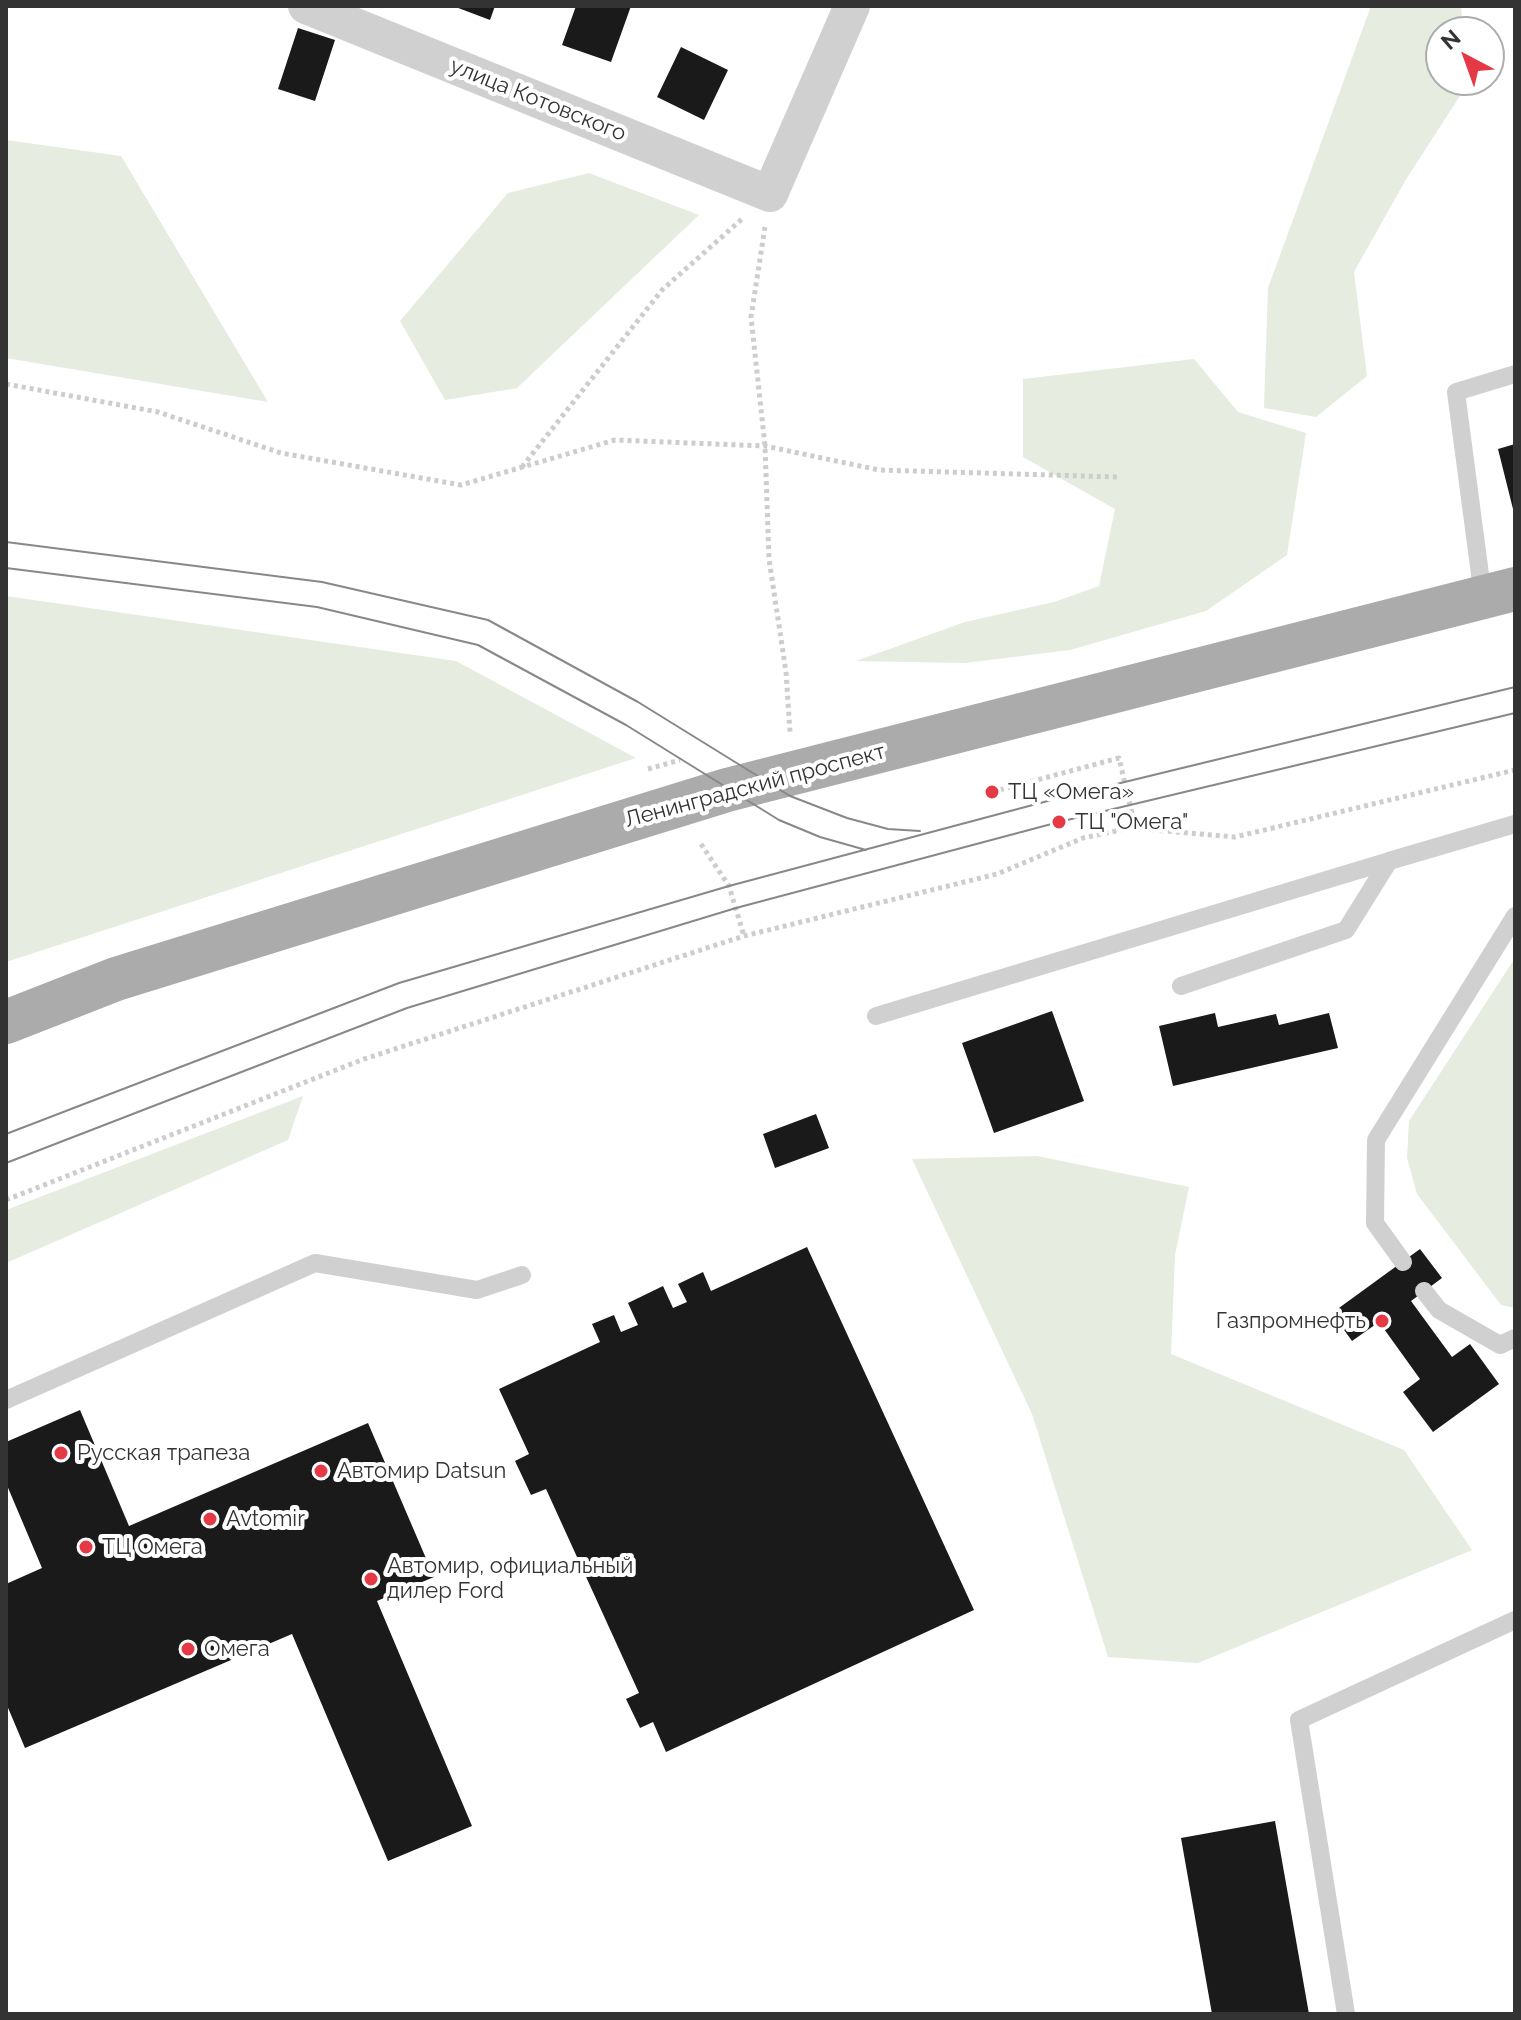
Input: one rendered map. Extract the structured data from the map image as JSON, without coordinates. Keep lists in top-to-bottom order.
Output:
{
  "streets": {
    "main road": ["Ленинградский проспект"],
    "street": ["улица Котовского"]
  },
  "places": [
    "ТЦ «Омега»",
    "ТЦ \"Омега\"",
    "Газпромнефть",
    "Русская трапеза",
    "Автомир Datsun",
    "Avtomir",
    "ТЦ Омега",
    "Автомир, официальный дилер Ford",
    "Омега"
  ],
  "north": "top left"
}
